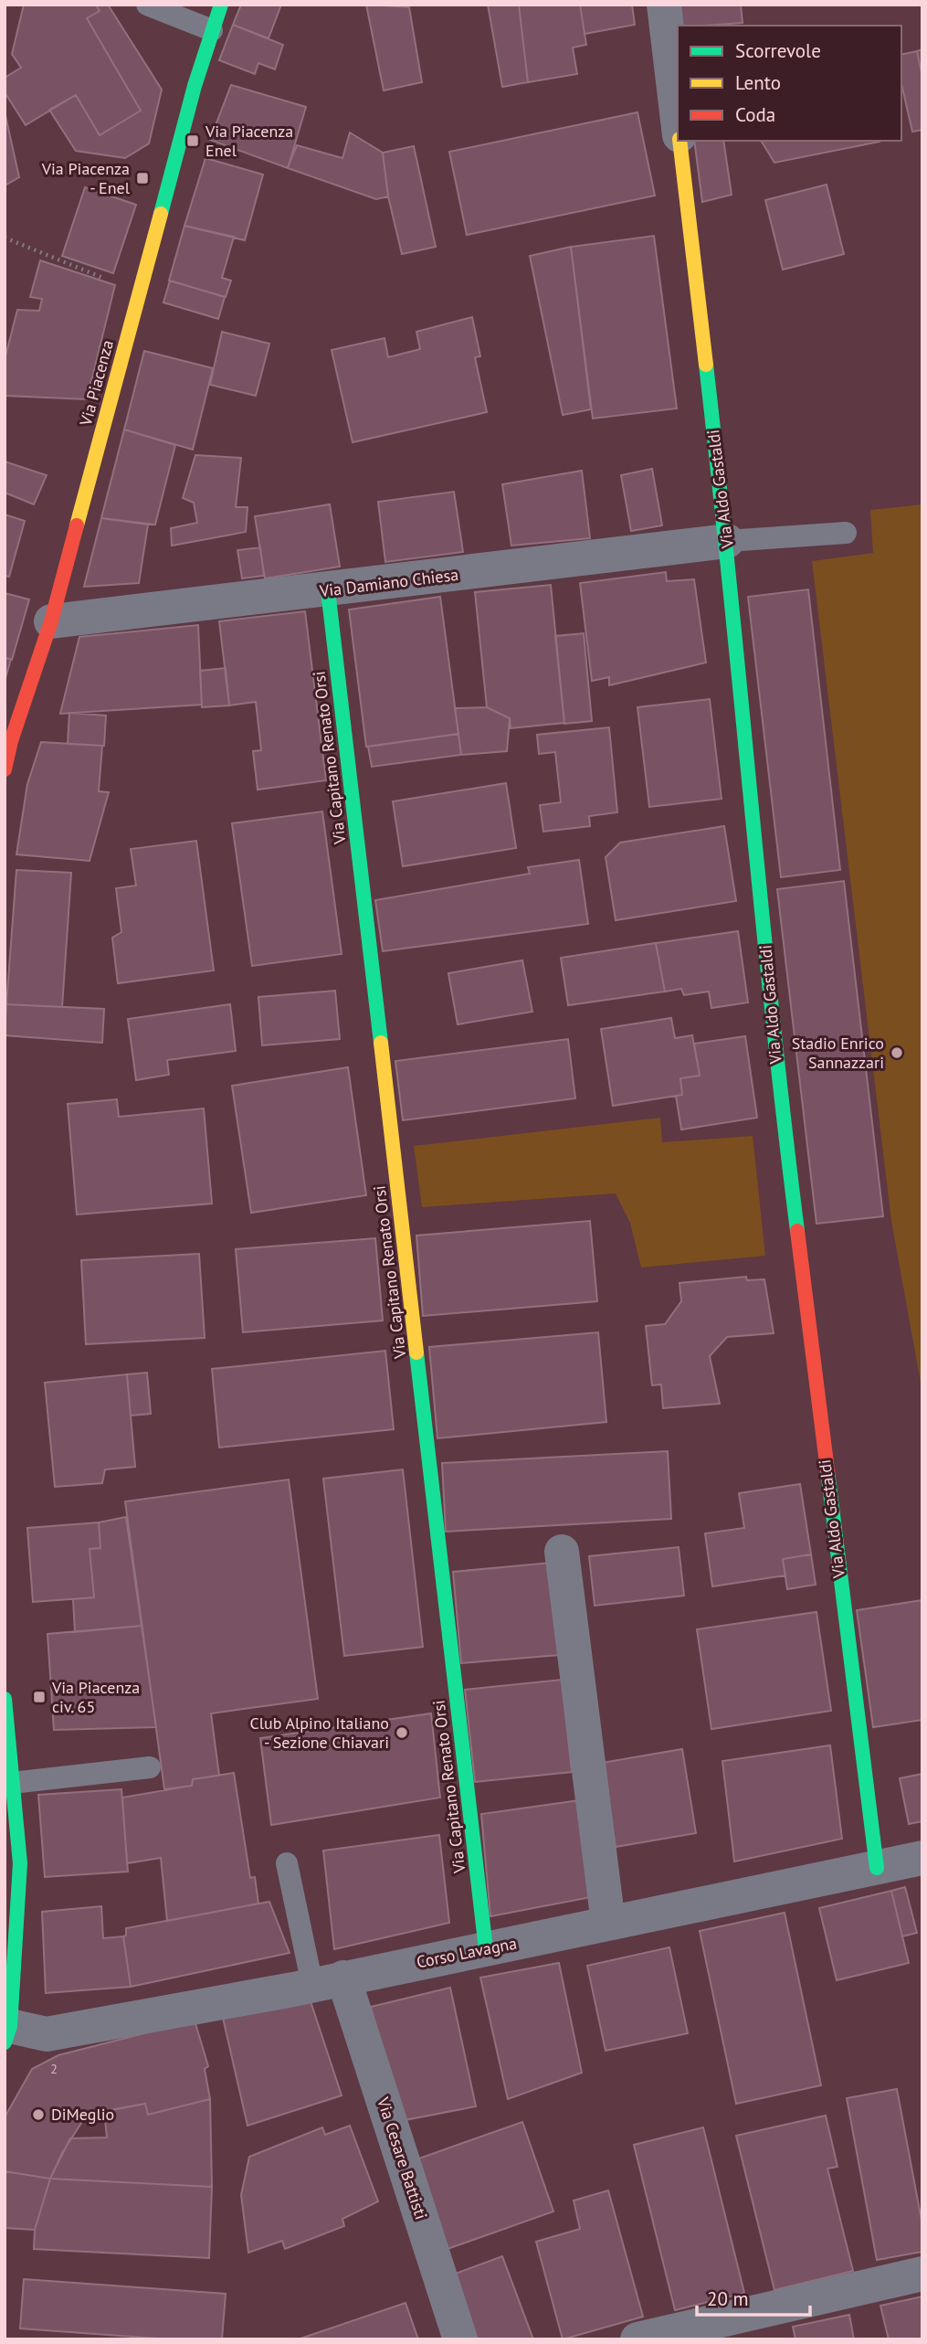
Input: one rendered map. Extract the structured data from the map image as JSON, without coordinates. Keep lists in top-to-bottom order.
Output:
{
  "streets": {
    "street": [
      "Via Piacenza",
      "Via Aldo Gastaldi",
      "Via Damiano Chiesa",
      "Via Capitano Renato Orsi",
      "Corso Lavagna",
      "Via Cesare Battisti"
    ]
  },
  "crossings": [
    ["Via Piacenza", "Via Damiano Chiesa"],
    ["Via Aldo Gastaldi", "Via Damiano Chiesa"],
    ["Via Aldo Gastaldi", "Corso Lavagna"],
    ["Via Damiano Chiesa", "Via Capitano Renato Orsi"],
    ["Via Capitano Renato Orsi", "Corso Lavagna"],
    ["Corso Lavagna", "Via Cesare Battisti"]
  ],
  "places": {
    "transit": ["Via Piacenza Enel", "Via Piacenza - Enel", "Via Piacenza civ. 65"],
    "other": ["Stadio Enrico Sannazzari", "Club Alpino Italiano - Sezione Chiavari", "DiMeglio"]
  },
  "house_numbers": ["2"],
  "legend": ["Scorrevole", "Lento", "Coda"],
  "scale_bar": "20 m"
}
